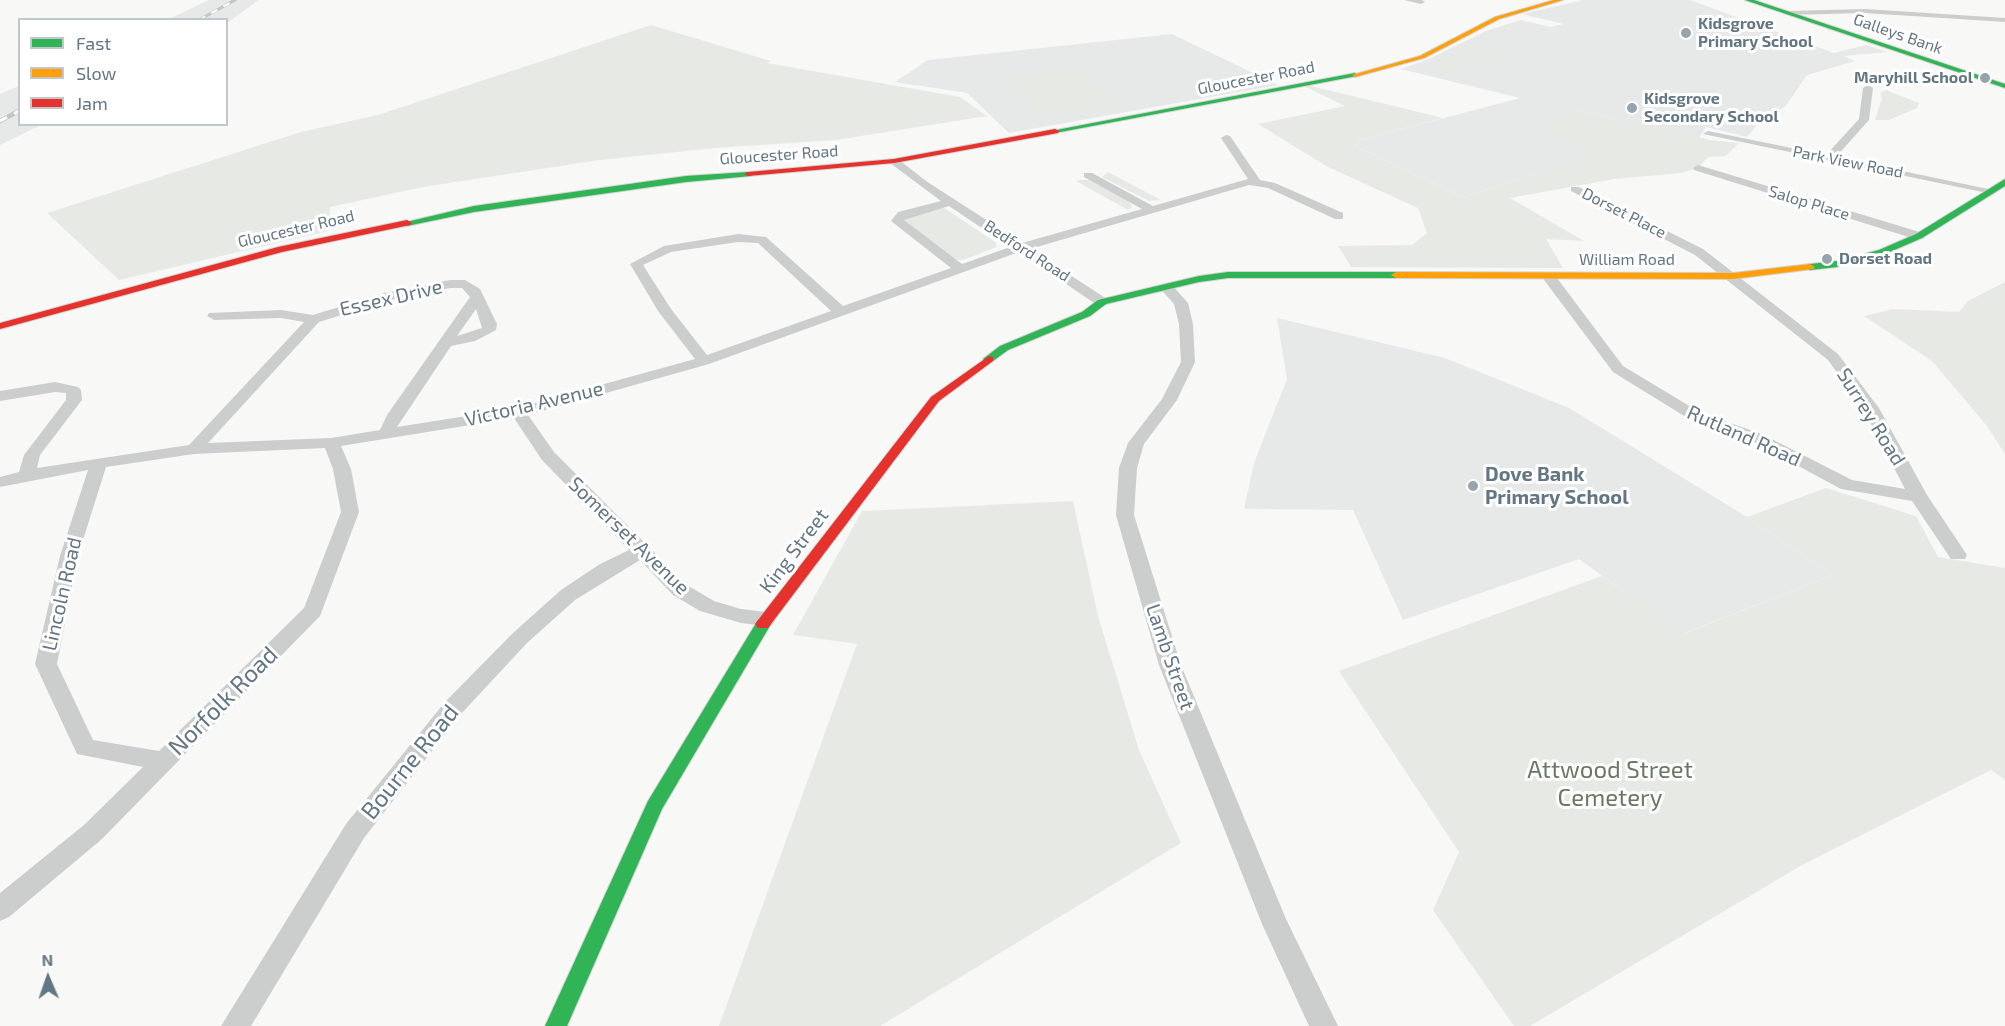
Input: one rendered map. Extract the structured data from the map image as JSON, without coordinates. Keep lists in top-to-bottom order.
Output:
{
  "streets": {
    "street": [
      "Galleys Bank",
      "Gloucester Road",
      "Park View Road",
      "Salop Place",
      "Dorset Place",
      "Bedford Road",
      "William Road",
      "Essex Drive",
      "Victoria Avenue",
      "Surrey Road",
      "Rutland Road",
      "Somerset Avenue",
      "King Street",
      "Lincoln Road",
      "Lamb Street",
      "Norfolk Road",
      "Bourne Road"
    ]
  },
  "crossings": [
    ["Gloucester Road", "Bedford Road"],
    ["Park View Road", "William Road"],
    ["Salop Place", "William Road"],
    ["Dorset Place", "William Road"],
    ["Dorset Place", "Surrey Road"],
    ["Bedford Road", "Victoria Avenue"],
    ["Bedford Road", "King Street"],
    ["William Road", "Surrey Road"],
    ["William Road", "Rutland Road"],
    ["William Road", "King Street"],
    ["Essex Drive", "Victoria Avenue"],
    ["Victoria Avenue", "Somerset Avenue"],
    ["Victoria Avenue", "Lincoln Road"],
    ["Victoria Avenue", "Norfolk Road"],
    ["Surrey Road", "Rutland Road"],
    ["Somerset Avenue", "King Street"],
    ["Somerset Avenue", "Bourne Road"],
    ["King Street", "Lamb Street"],
    ["Lincoln Road", "Norfolk Road"]
  ],
  "parks": ["Attwood Street Cemetery"],
  "places": [
    "Kidsgrove Primary School",
    "Maryhill School",
    "Kidsgrove Secondary School",
    "Dorset Road",
    "Dove Bank Primary School"
  ],
  "legend": ["Fast", "Slow", "Jam"],
  "north": "top"
}
